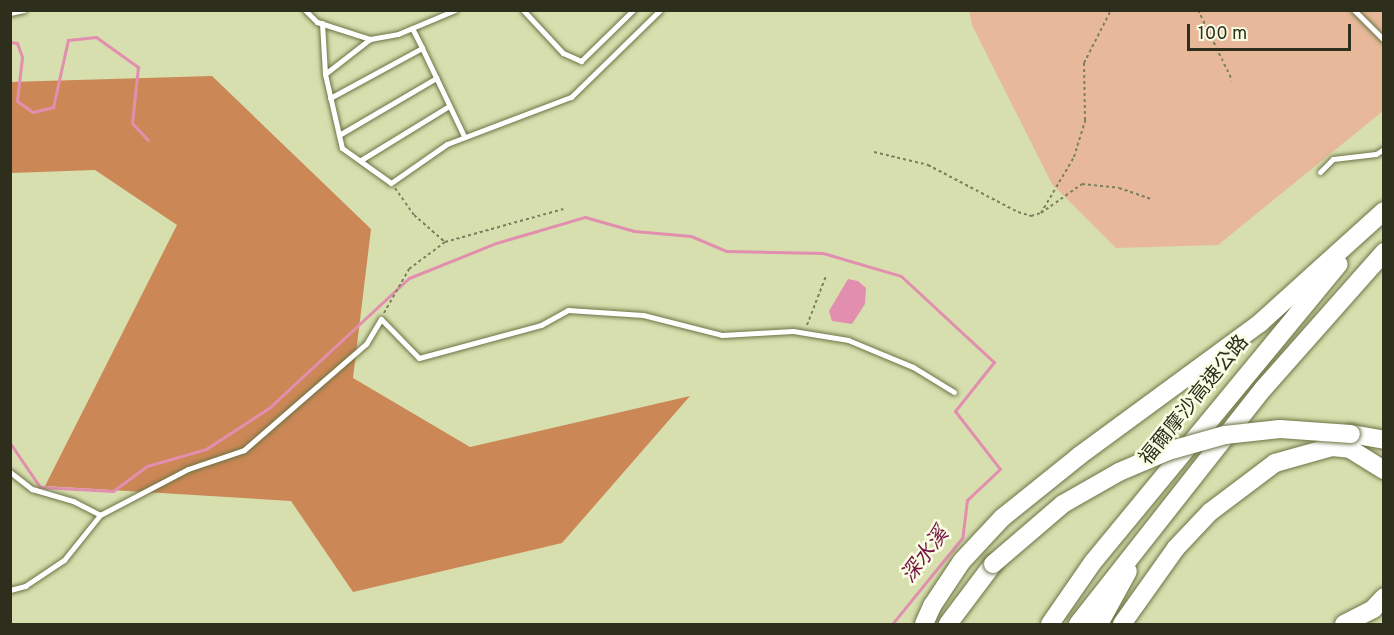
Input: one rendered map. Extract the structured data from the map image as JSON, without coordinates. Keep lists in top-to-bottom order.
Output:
{
  "streets": {
    "highway": ["福爾摩沙高速公路"]
  },
  "water": ["深水溪"],
  "scale_bar": "100 m"
}
